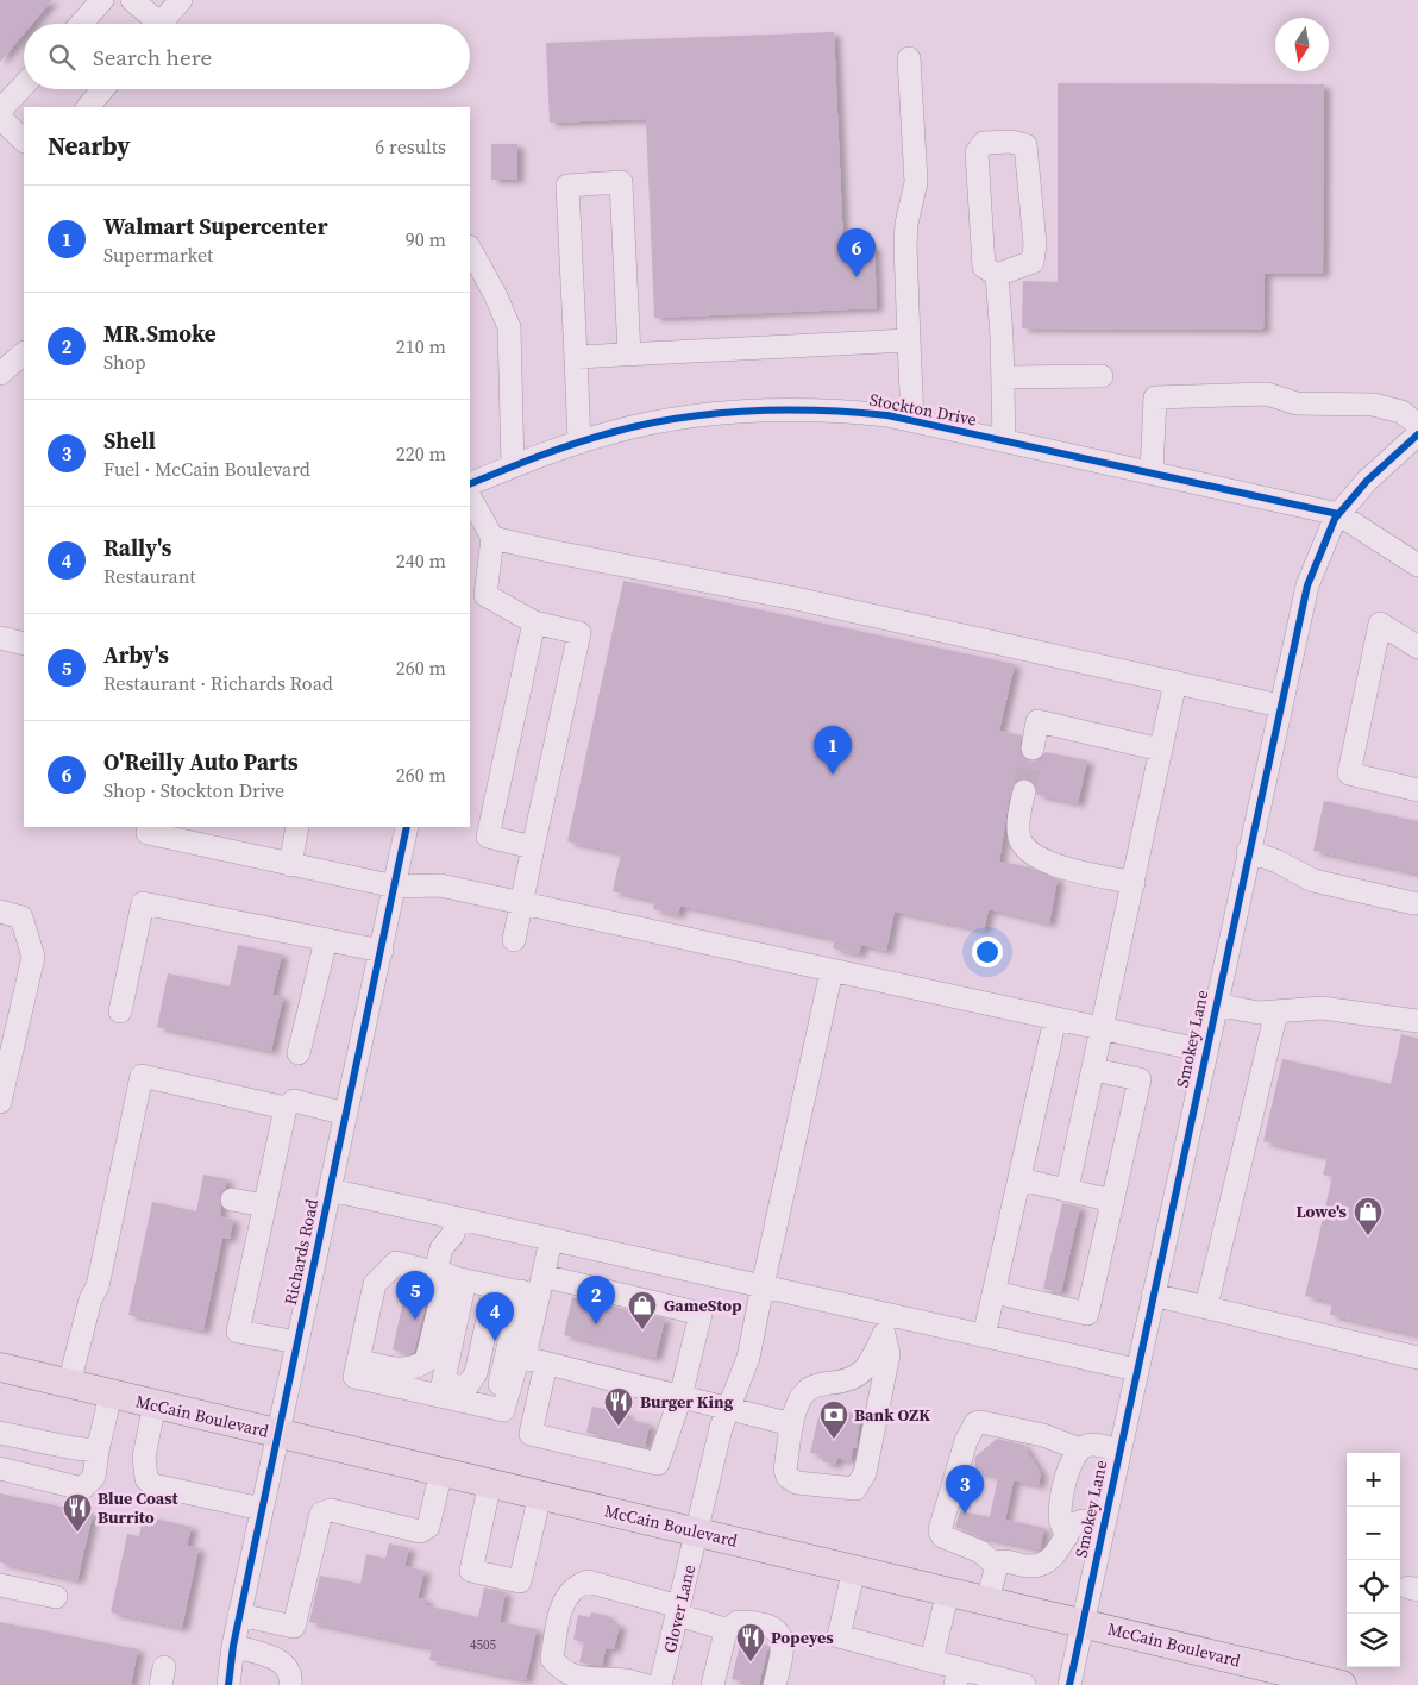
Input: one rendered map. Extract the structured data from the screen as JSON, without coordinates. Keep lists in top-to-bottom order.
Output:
{
  "streets": {
    "main road": ["McCain Boulevard"],
    "street": [
      "Stockton Drive",
      "Smokey Lane",
      "Richards Road",
      "Glover Lane"
    ]
  },
  "crossings": [
    ["Stockton Drive", "Smokey Lane"],
    ["Smokey Lane", "McCain Boulevard"],
    ["Richards Road", "McCain Boulevard"],
    ["McCain Boulevard", "Glover Lane"]
  ],
  "places": {
    "shop": ["Lowe's", "GameStop"],
    "restaurant": ["Burger King", "Blue Coast Burrito", "Popeyes"],
    "bank": ["Bank OZK"]
  },
  "house_numbers": ["4505"],
  "north": "bottom",
  "page": {
    "search": "Search here",
    "heading": ["Nearby", "6 results"],
    "list": [
      {
        "mark": "1",
        "name": "Walmart Supercenter",
        "note": "Supermarket",
        "value": "90 m"
      },
      {
        "mark": "2",
        "name": "MR.Smoke",
        "note": "Shop",
        "value": "210 m"
      },
      {
        "mark": "3",
        "name": "Shell",
        "note": "Fuel · McCain Boulevard",
        "value": "220 m"
      },
      {
        "mark": "4",
        "name": "Rally's",
        "note": "Restaurant",
        "value": "240 m"
      },
      {
        "mark": "5",
        "name": "Arby's",
        "note": "Restaurant · Richards Road",
        "value": "260 m"
      },
      {
        "mark": "6",
        "name": "O'Reilly Auto Parts",
        "note": "Shop · Stockton Drive",
        "value": "260 m"
      }
    ],
    "pins": [
      "6",
      "1",
      "5",
      "2",
      "4",
      "3"
    ],
    "map_buttons": ["+", "−"]
  }
}
